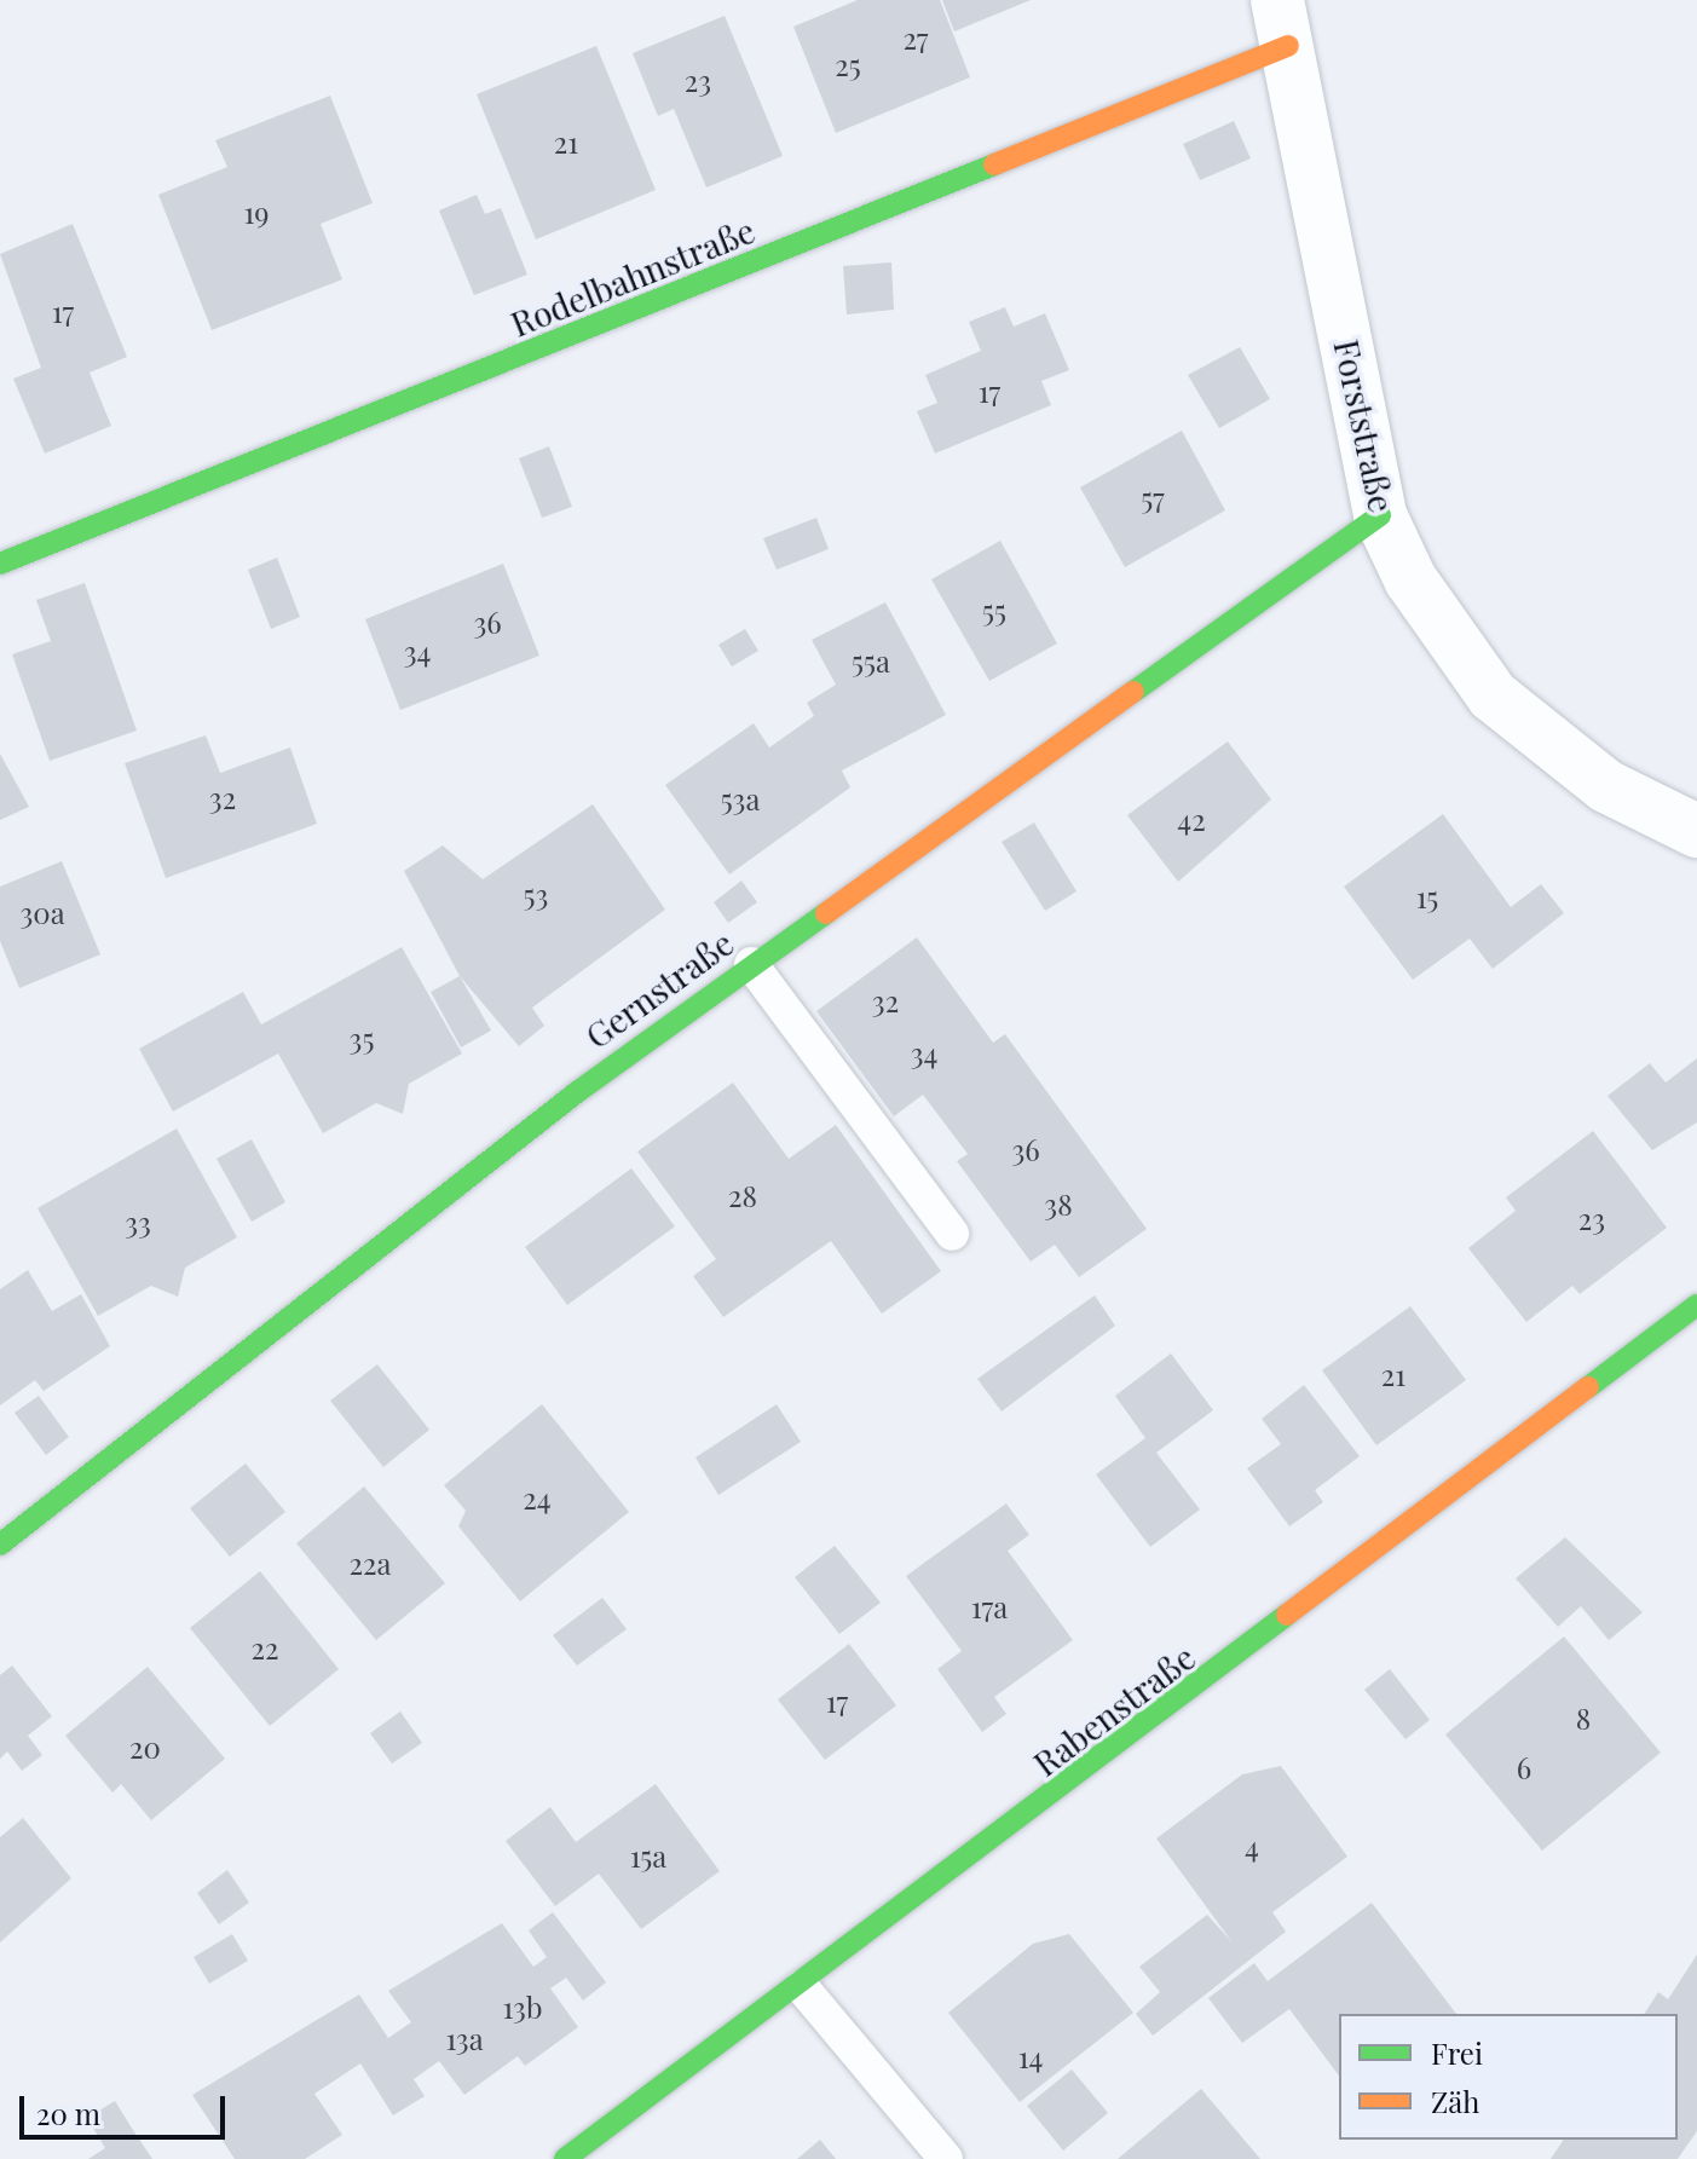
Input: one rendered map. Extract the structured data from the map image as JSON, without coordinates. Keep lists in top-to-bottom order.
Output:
{
  "streets": {
    "street": [
      "Rodelbahnstraße",
      "Forststraße",
      "Gernstraße",
      "Rabenstraße"
    ]
  },
  "crossings": [
    ["Rodelbahnstraße", "Forststraße"],
    ["Forststraße", "Gernstraße"]
  ],
  "house_numbers": [
    "27",
    "25",
    "23",
    "21",
    "19",
    "17",
    "17",
    "57",
    "55",
    "36",
    "34",
    "55a",
    "32",
    "53a",
    "42",
    "53",
    "15",
    "30a",
    "32",
    "35",
    "34",
    "36",
    "28",
    "38",
    "23",
    "33",
    "21",
    "24",
    "22a",
    "17a",
    "22",
    "17",
    "8",
    "20",
    "6",
    "4",
    "15a",
    "13b",
    "13a",
    "14"
  ],
  "legend": ["Frei", "Zäh"],
  "scale_bar": "20 m"
}
